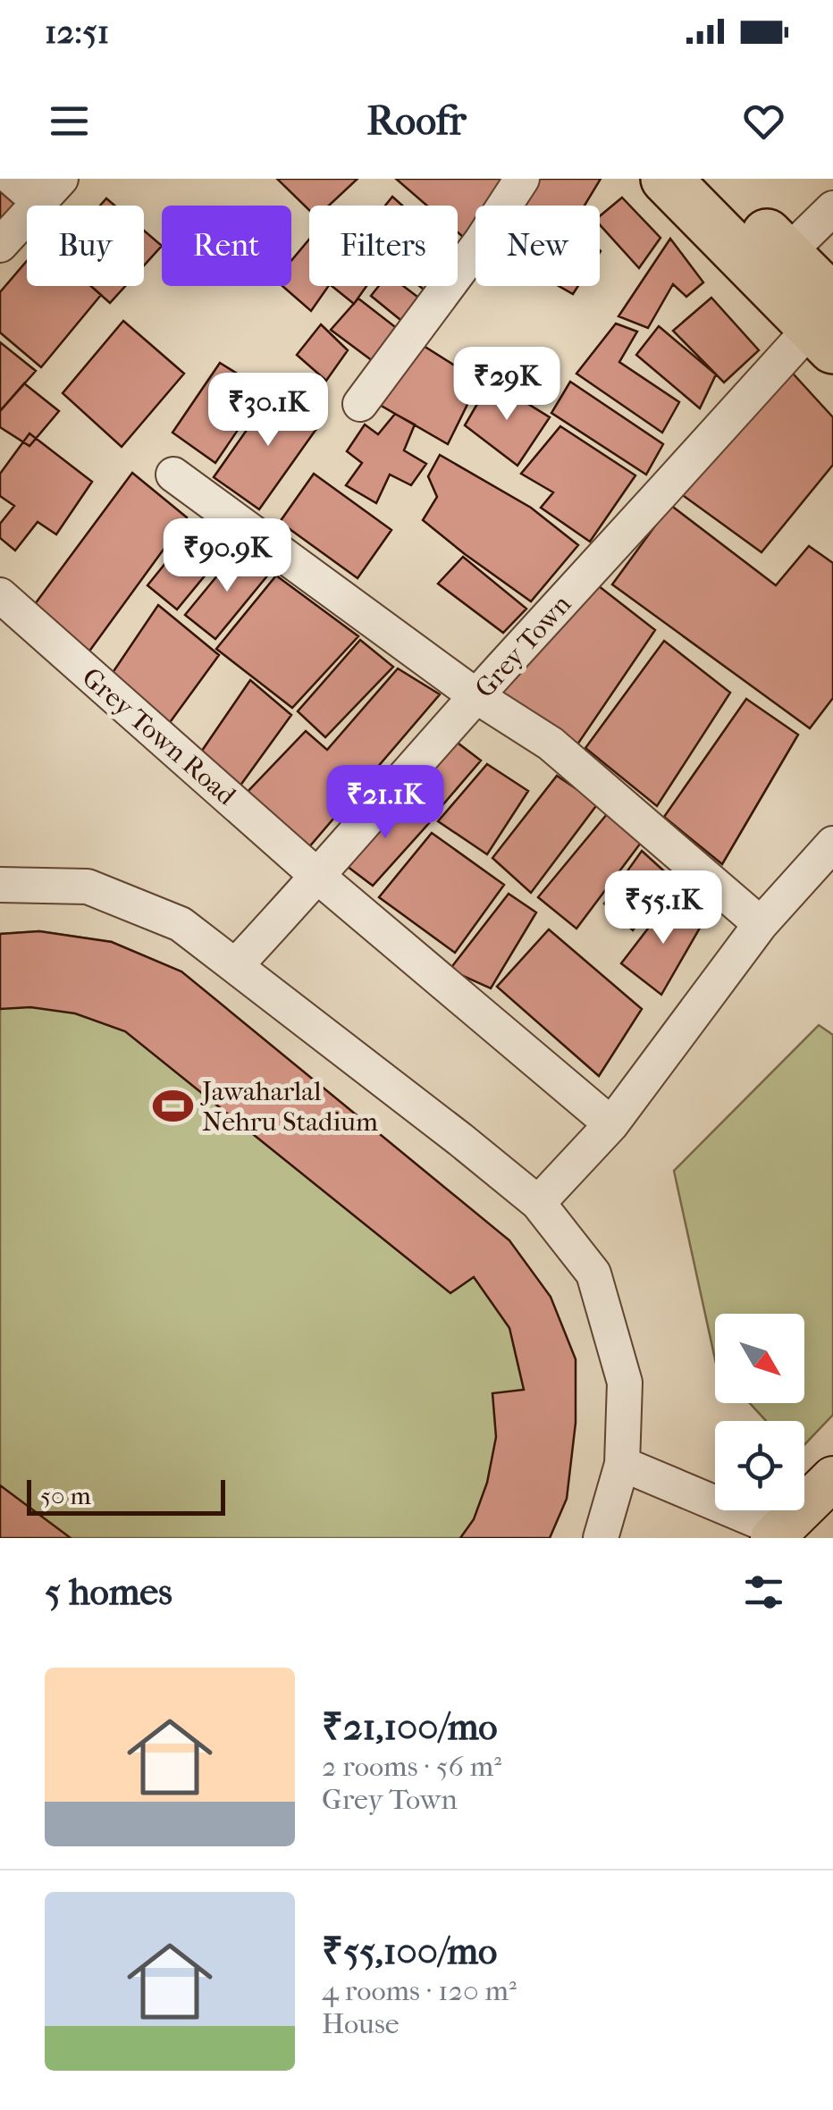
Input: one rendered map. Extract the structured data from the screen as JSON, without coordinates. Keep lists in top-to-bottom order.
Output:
{
  "streets": {
    "street": ["Grey Town", "Grey Town Road"]
  },
  "crossings": [
    ["Grey Town", "Grey Town Road"]
  ],
  "places": {
    "sports": ["Jawaharlal Nehru Stadium"]
  },
  "scale_bar": "50 m",
  "north": "bottom right",
  "page": {
    "status": "12:51",
    "header": "Roofr",
    "chip": [
      "Buy",
      "Rent",
      "Filters",
      "New"
    ],
    "price": [
      "₹29K",
      "₹30.1K",
      "₹90.9K",
      "₹21.1K",
      "₹55.1K"
    ],
    "scale": "50 m",
    "heading": "5 homes",
    "list": [
      {
        "name": "₹21,100/mo",
        "note": "2 rooms · 56 m² · Grey Town"
      },
      {
        "name": "₹55,100/mo",
        "note": "4 rooms · 120 m² · House"
      }
    ]
  }
}
